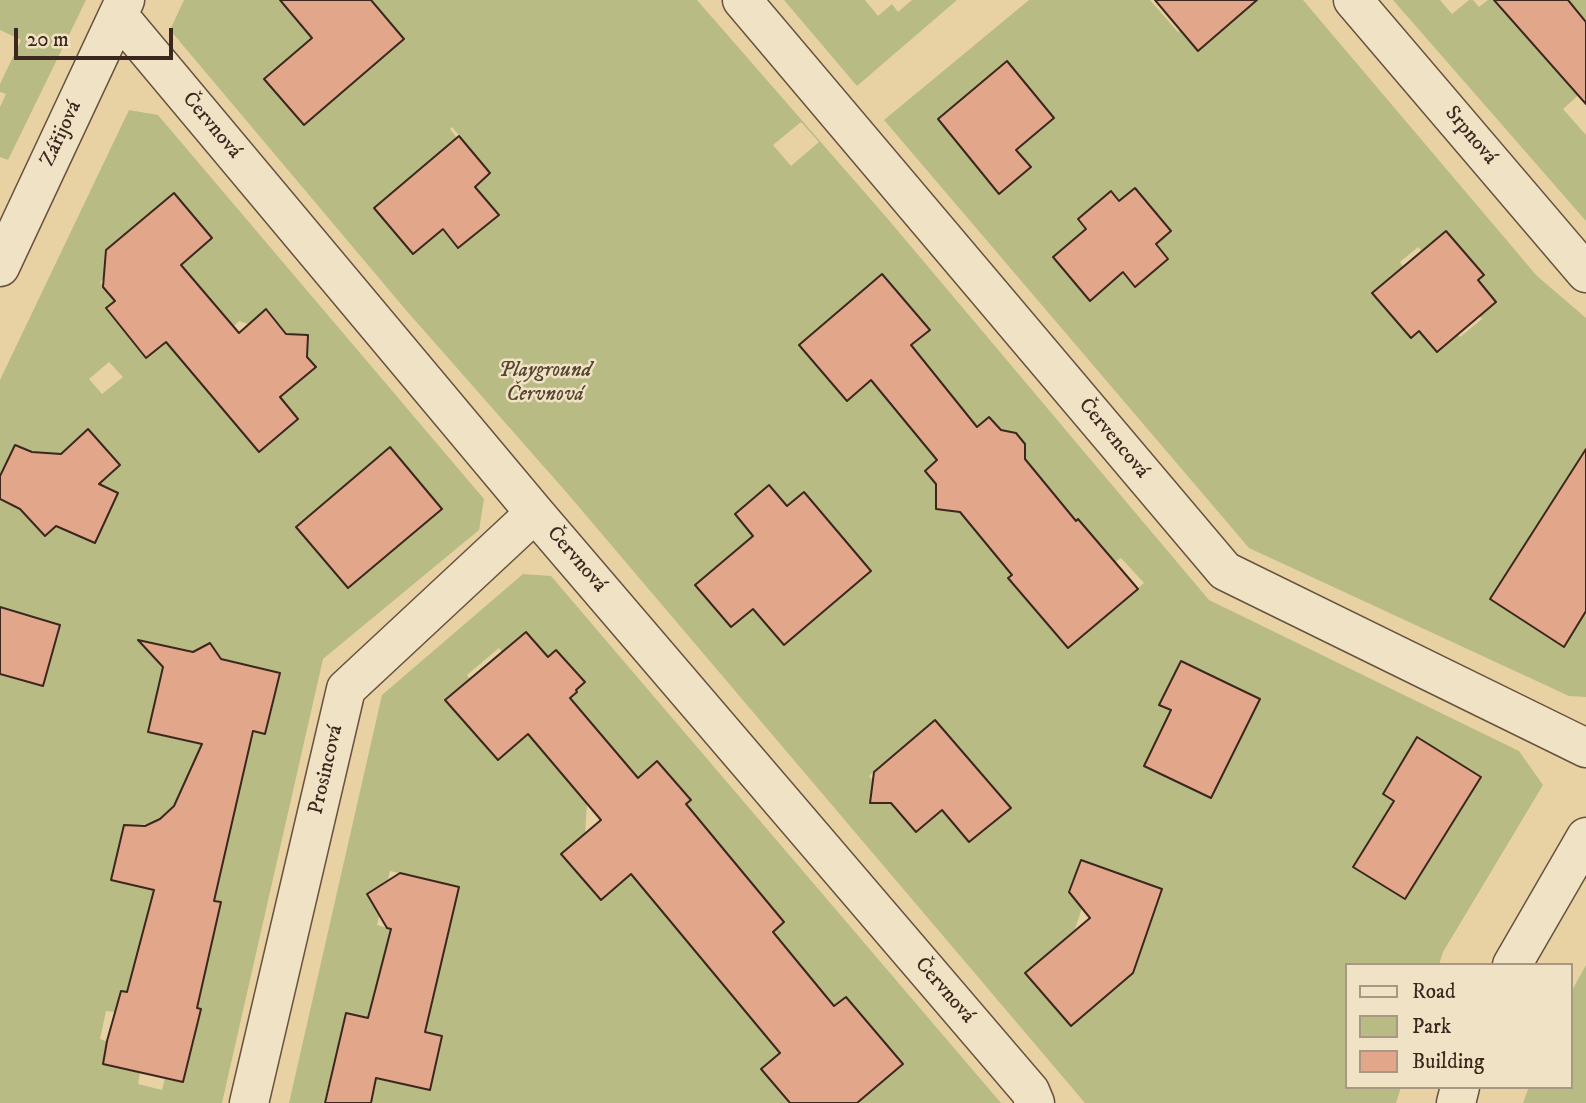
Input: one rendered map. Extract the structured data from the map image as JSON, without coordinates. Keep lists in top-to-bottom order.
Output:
{
  "streets": {
    "street": [
      "Červnová",
      "Zářijová",
      "Srpnová",
      "Červencová",
      "Prosincová"
    ]
  },
  "crossings": [
    ["Červnová", "Zářijová"],
    ["Červnová", "Prosincová"]
  ],
  "parks": ["Playground Červnová"],
  "legend": ["Road", "Park", "Building"],
  "scale_bar": "20 m"
}
